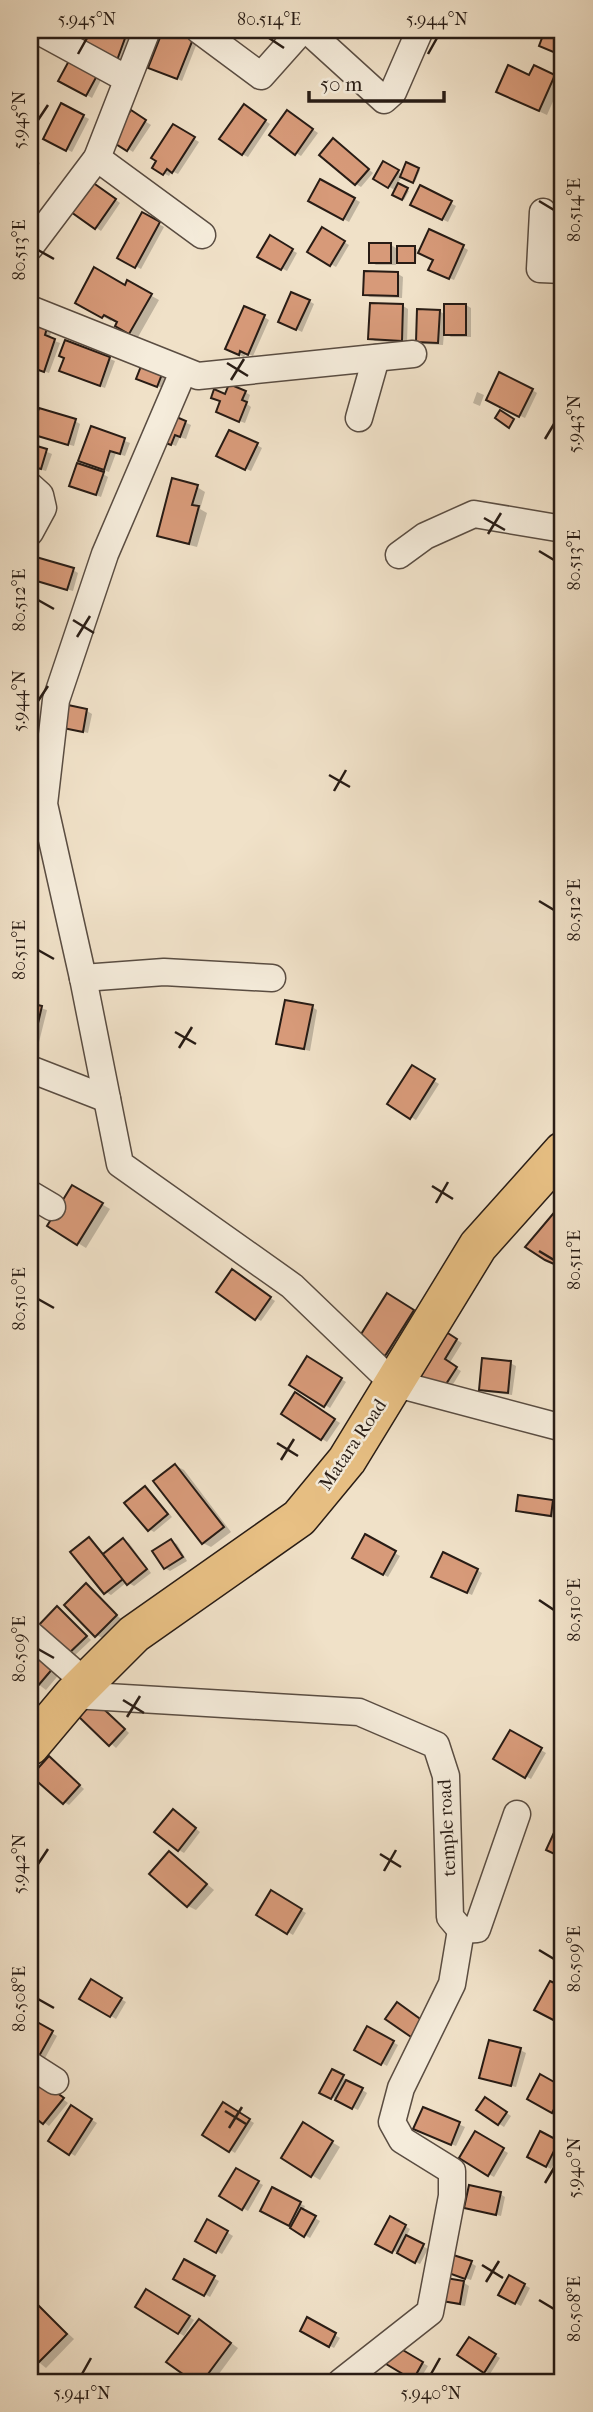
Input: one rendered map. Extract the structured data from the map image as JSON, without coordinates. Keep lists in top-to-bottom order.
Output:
{
  "streets": {
    "highway": ["Matara Road"],
    "street": ["temple road"]
  },
  "crossings": [
    ["Matara Road", "temple road"]
  ],
  "scale_bar": "50 m",
  "coordinates": [
    "5.945°N",
    "80.514°E",
    "5.944°N",
    "80.513°E",
    "5.943°N",
    "80.512°E",
    "80.511°E",
    "80.510°E",
    "80.509°E",
    "5.942°N",
    "80.508°E",
    "5.940°N",
    "5.941°N"
  ]
}
